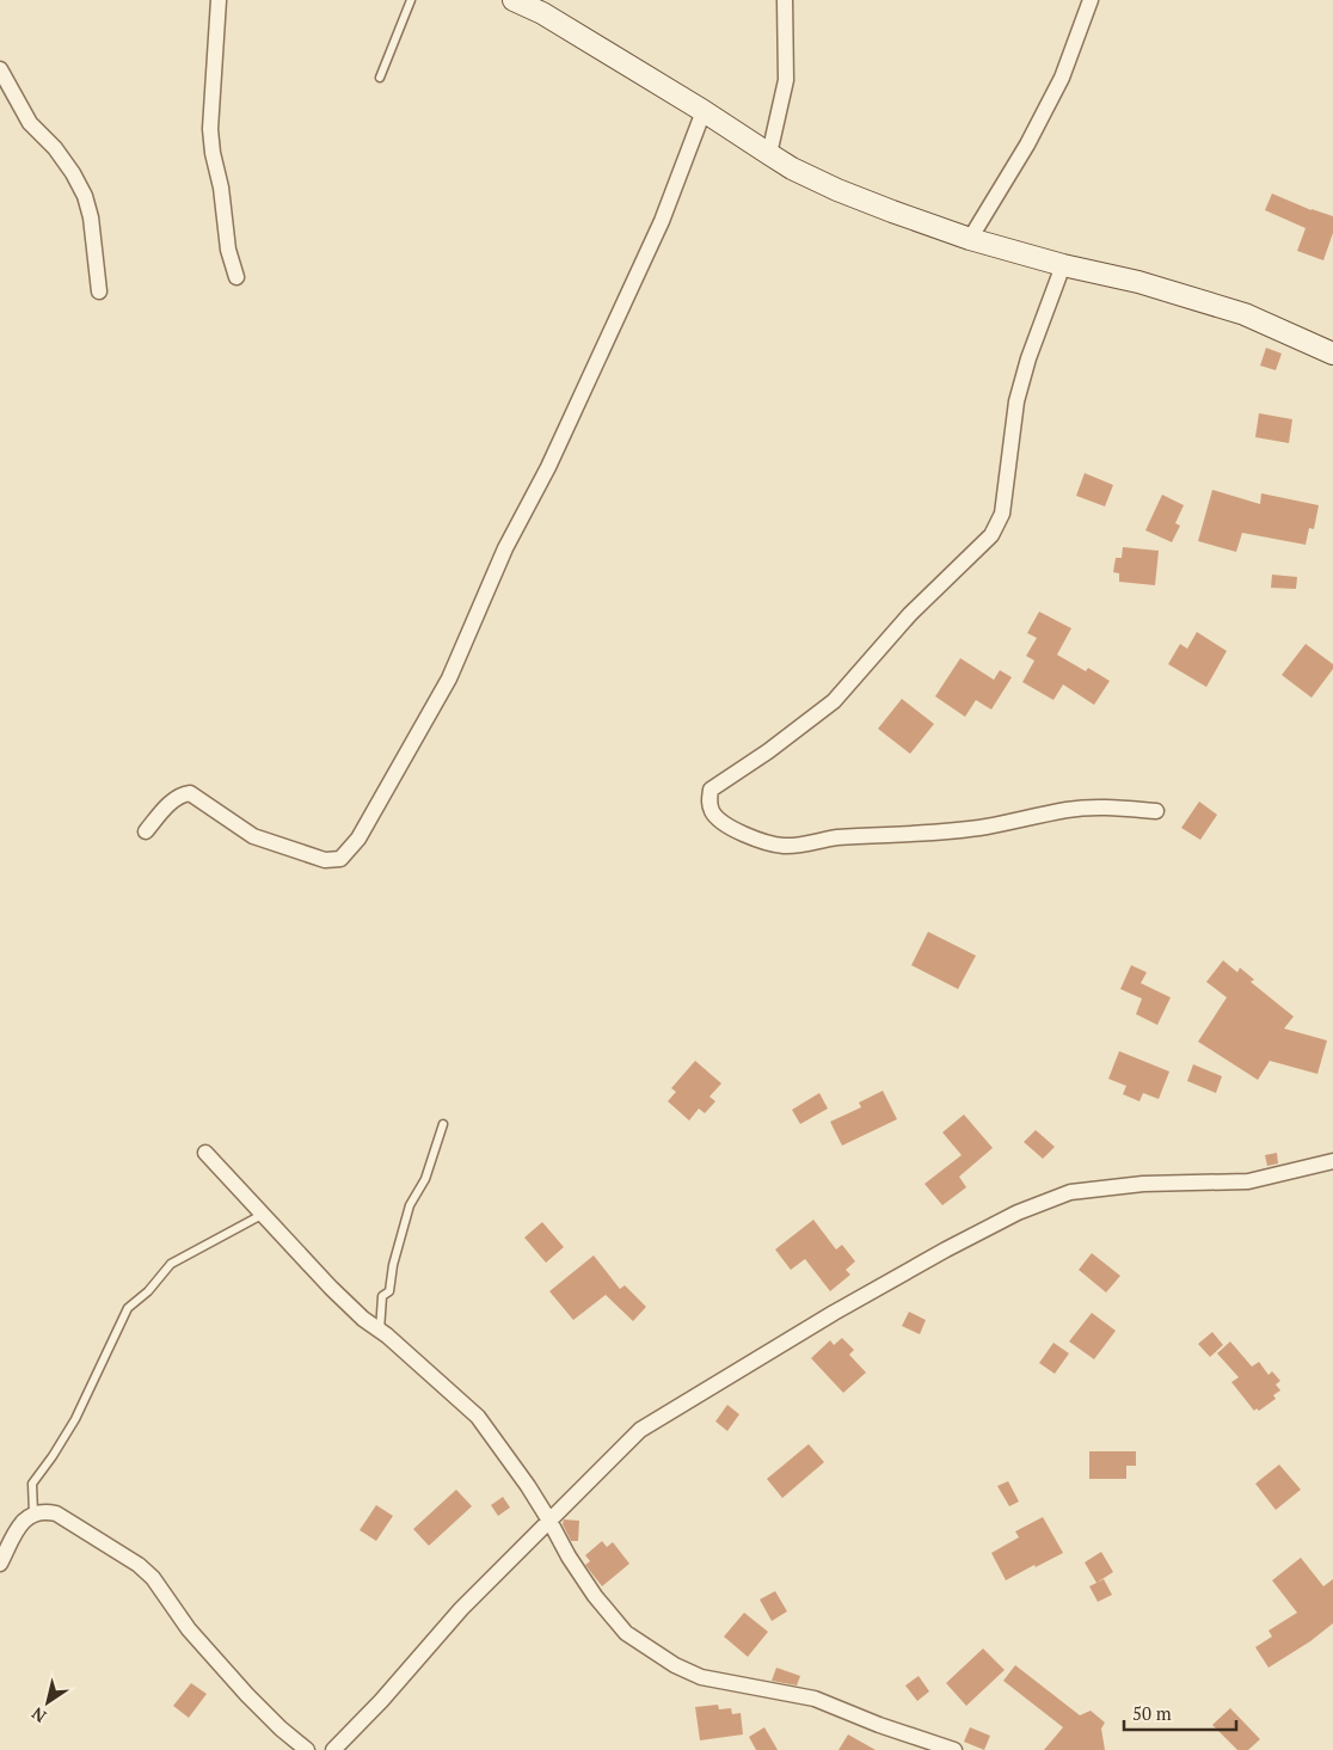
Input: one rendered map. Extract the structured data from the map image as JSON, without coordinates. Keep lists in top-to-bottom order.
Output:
{
  "scale_bar": "50 m",
  "north": "bottom left"
}
